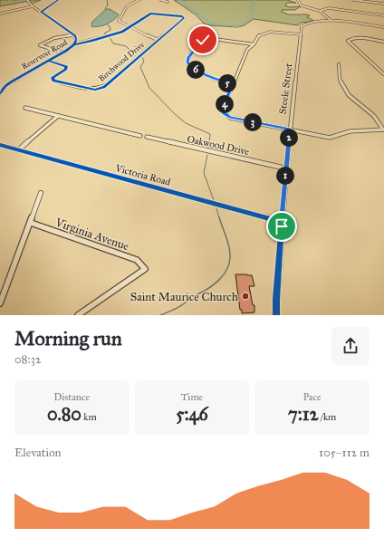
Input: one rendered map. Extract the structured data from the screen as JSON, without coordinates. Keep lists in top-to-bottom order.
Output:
{
  "streets": {
    "street": [
      "Reservoir Road",
      "Birchwood Drive",
      "Steele Street",
      "Oakwood Drive",
      "Victoria Road",
      "Virginia Avenue"
    ]
  },
  "crossings": [
    ["Reservoir Road", "Birchwood Drive"],
    ["Steele Street", "Oakwood Drive"],
    ["Steele Street", "Victoria Road"]
  ],
  "places": ["Saint Maurice Church"],
  "page": {
    "pins": [
      "6",
      "5",
      "4",
      "3",
      "2",
      "1"
    ],
    "heading": ["Morning run", "08:32"],
    "stats": [
      ["Distance", "0.80 km"],
      ["Time", "5:46"],
      ["Pace", "7:12 /km"]
    ],
    "chart": ["Elevation", "105–112 m"]
  }
}
